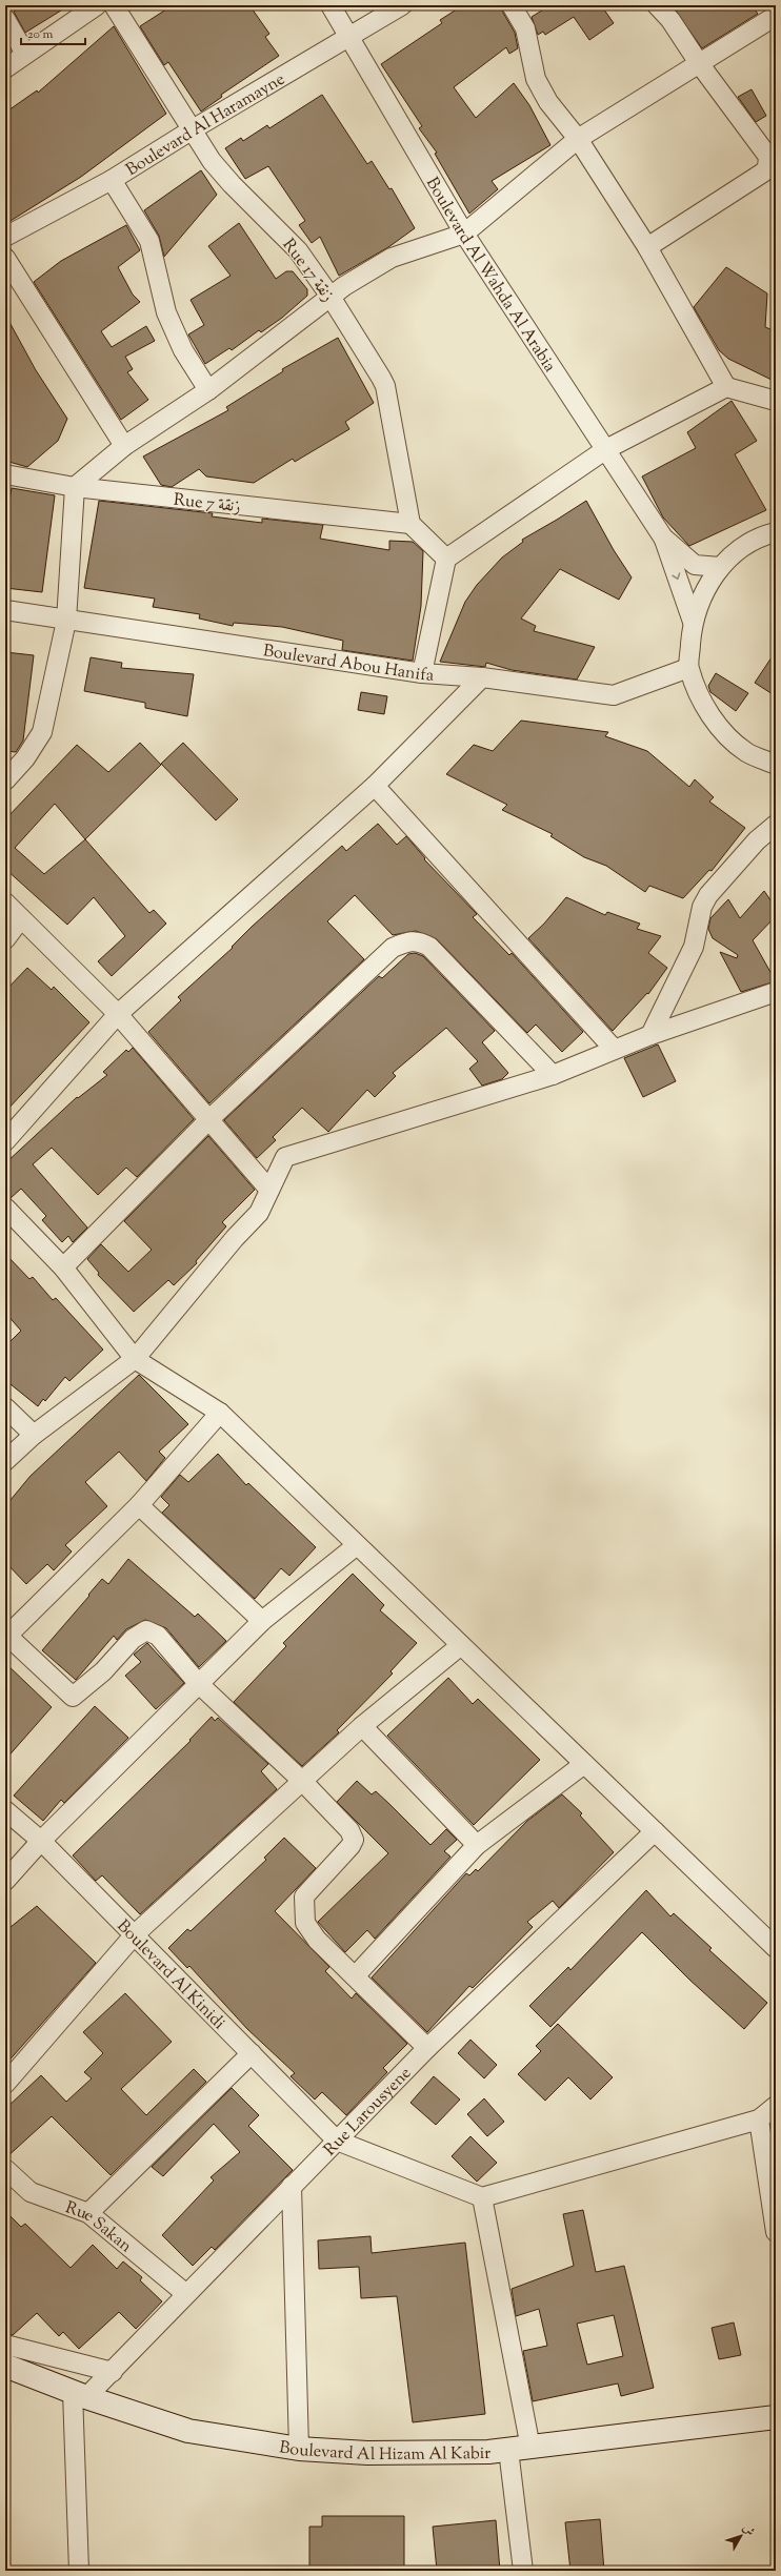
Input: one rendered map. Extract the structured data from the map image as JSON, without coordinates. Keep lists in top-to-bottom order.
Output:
{
  "streets": {
    "main road": ["Boulevard Al Hizam Al Kabir"],
    "street": [
      "Boulevard Al Haramayne",
      "Rue 17 زنقة",
      "Boulevard Al Wahda Al Arabia",
      "Rue 7 زنقة",
      "Boulevard Abou Hanifa",
      "Boulevard Al Kinidi",
      "Rue Larousyene",
      "Rue Sakan"
    ]
  },
  "crossings": [
    ["Boulevard Al Haramayne", "Rue 17 زنقة"],
    ["Boulevard Al Haramayne", "Boulevard Al Wahda Al Arabia"],
    ["Rue 17 زنقة", "Rue 7 زنقة"],
    ["Boulevard Al Kinidi", "Rue Larousyene"],
    ["Rue Larousyene", "Rue Sakan"],
    ["Rue Larousyene", "Boulevard Al Hizam Al Kabir"]
  ],
  "scale_bar": "20 m",
  "north": "top right"
}
